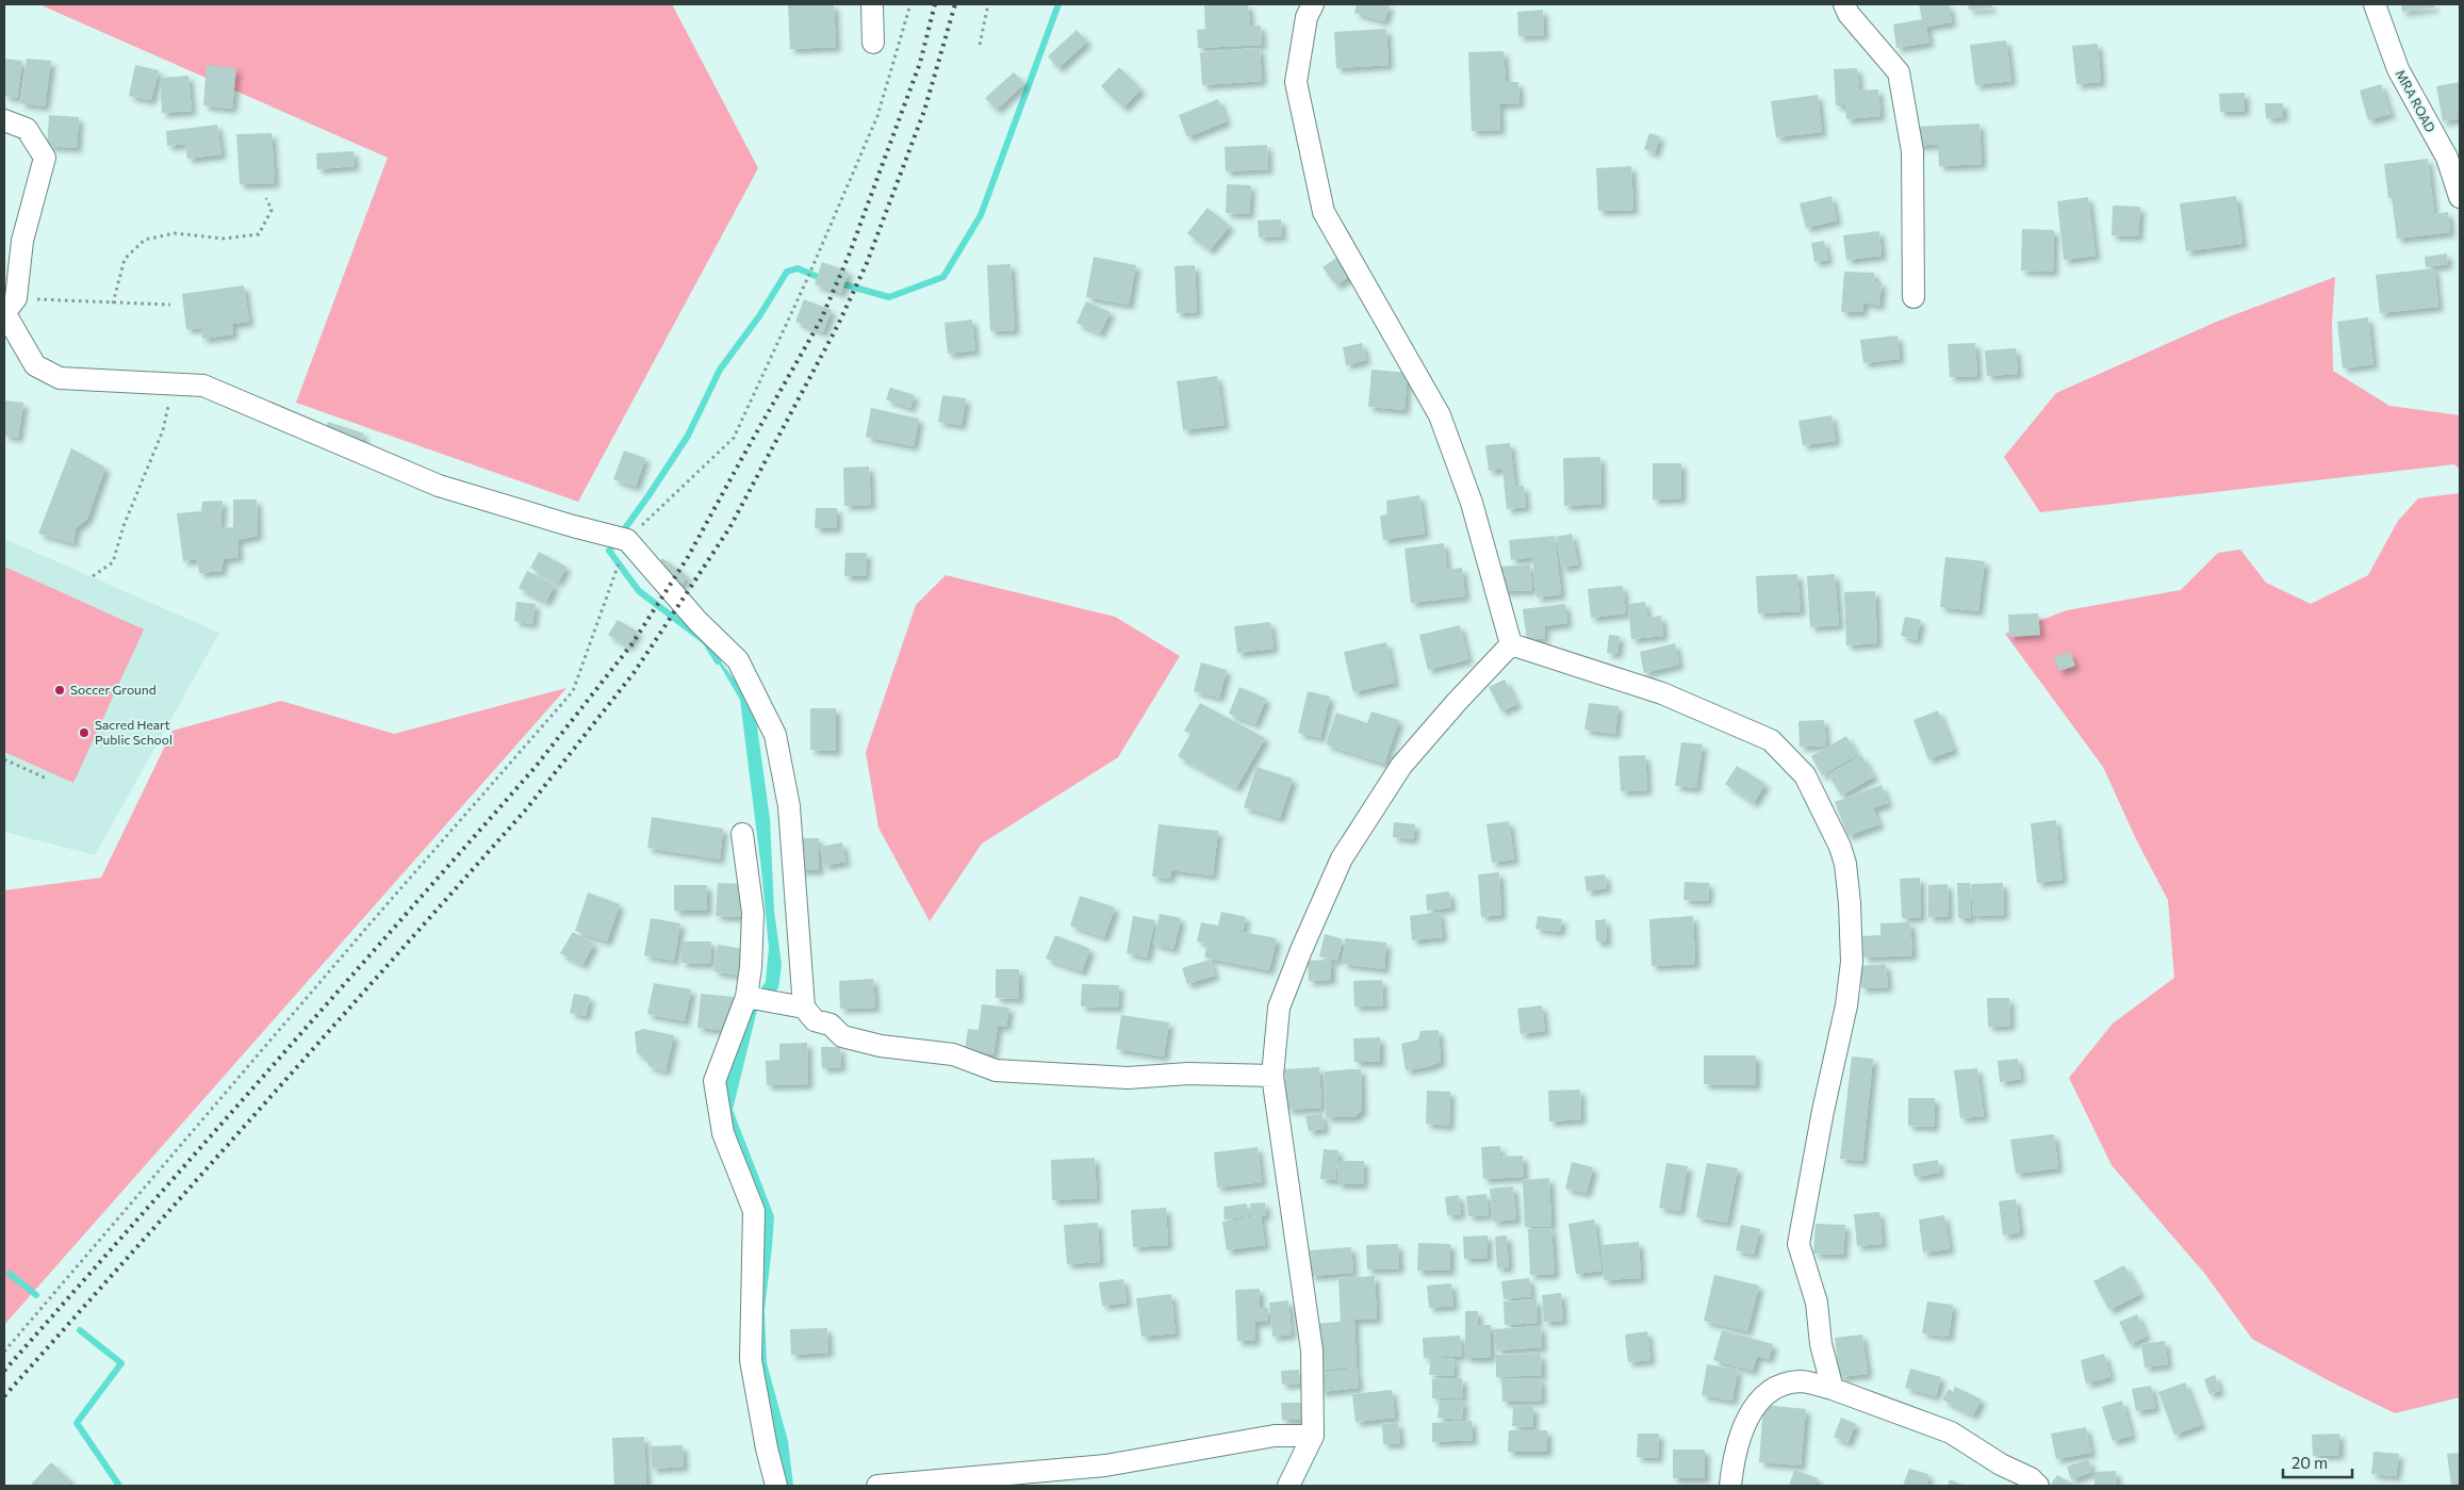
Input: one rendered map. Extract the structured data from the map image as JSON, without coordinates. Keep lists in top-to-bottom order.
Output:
{
  "streets": {
    "street": ["MRA ROAD"]
  },
  "places": ["Soccer Ground", "Sacred Heart Public School"],
  "scale_bar": "20 m"
}
